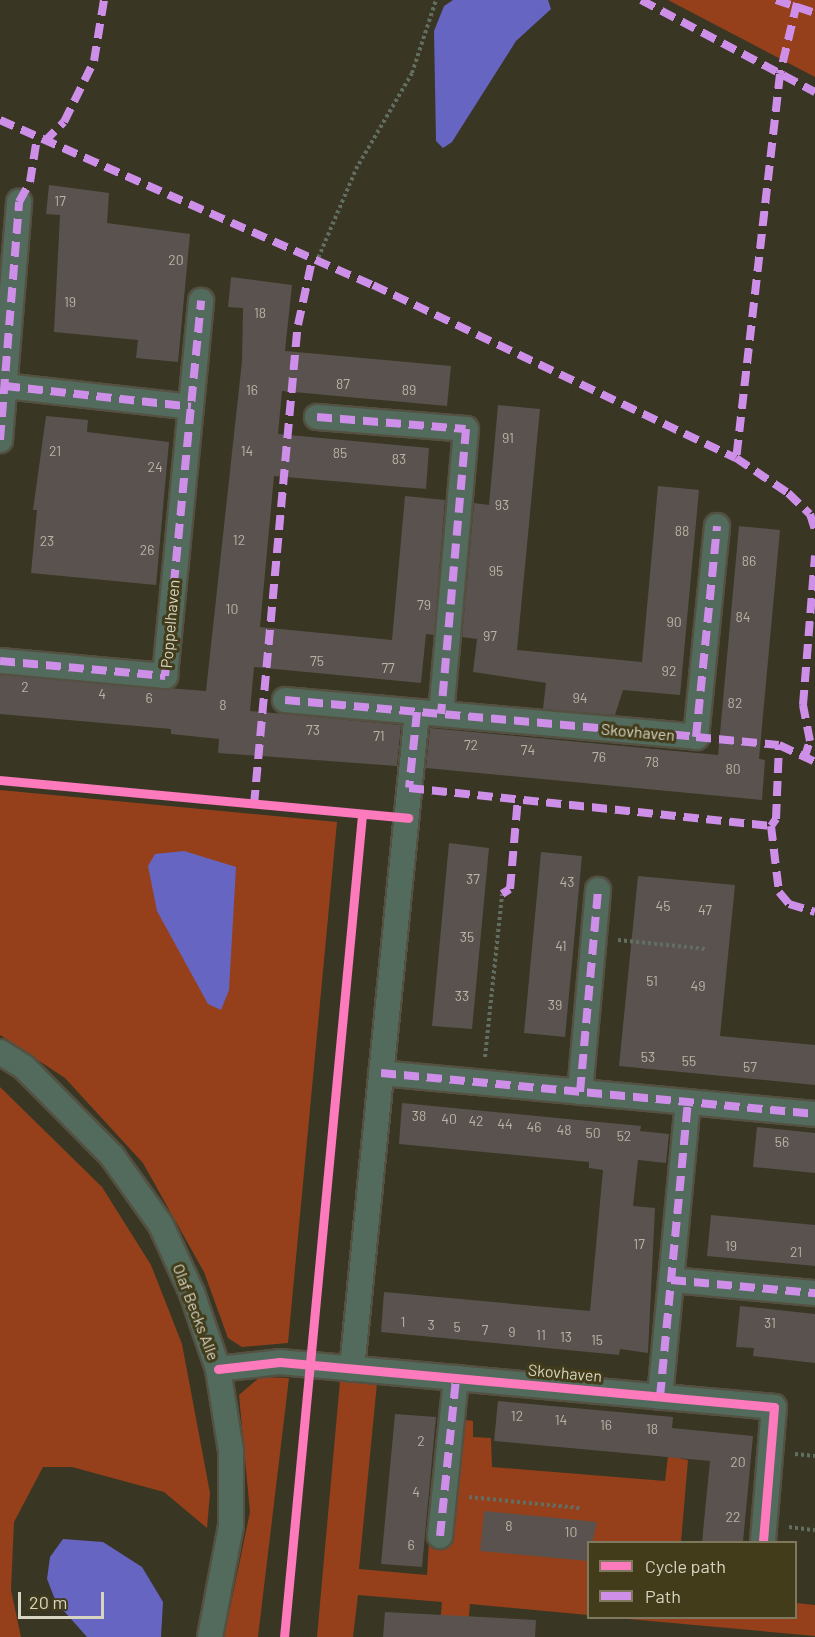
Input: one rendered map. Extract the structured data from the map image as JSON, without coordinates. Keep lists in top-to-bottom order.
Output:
{
  "streets": {
    "street": ["Poppelhaven", "Skovhaven", "Olaf Becks Alle"]
  },
  "crossings": [
    ["Skovhaven", "Olaf Becks Alle"]
  ],
  "house_numbers": [
    "17",
    "20",
    "19",
    "18",
    "87",
    "16",
    "89",
    "91",
    "21",
    "14",
    "85",
    "83",
    "24",
    "93",
    "88",
    "12",
    "23",
    "26",
    "86",
    "95",
    "79",
    "10",
    "84",
    "90",
    "97",
    "75",
    "77",
    "92",
    "2",
    "4",
    "6",
    "94",
    "82",
    "8",
    "73",
    "71",
    "72",
    "74",
    "76",
    "78",
    "80",
    "37",
    "43",
    "45",
    "47",
    "35",
    "41",
    "51",
    "49",
    "33",
    "39",
    "53",
    "55",
    "57",
    "38",
    "40",
    "42",
    "44",
    "46",
    "48",
    "50",
    "52",
    "56",
    "17",
    "19",
    "21",
    "1",
    "31",
    "3",
    "5",
    "7",
    "9",
    "11",
    "13",
    "15",
    "12",
    "14",
    "16",
    "18",
    "2",
    "20",
    "4",
    "22",
    "8",
    "10",
    "6"
  ],
  "legend": ["Cycle path", "Path"],
  "scale_bar": "20 m"
}
